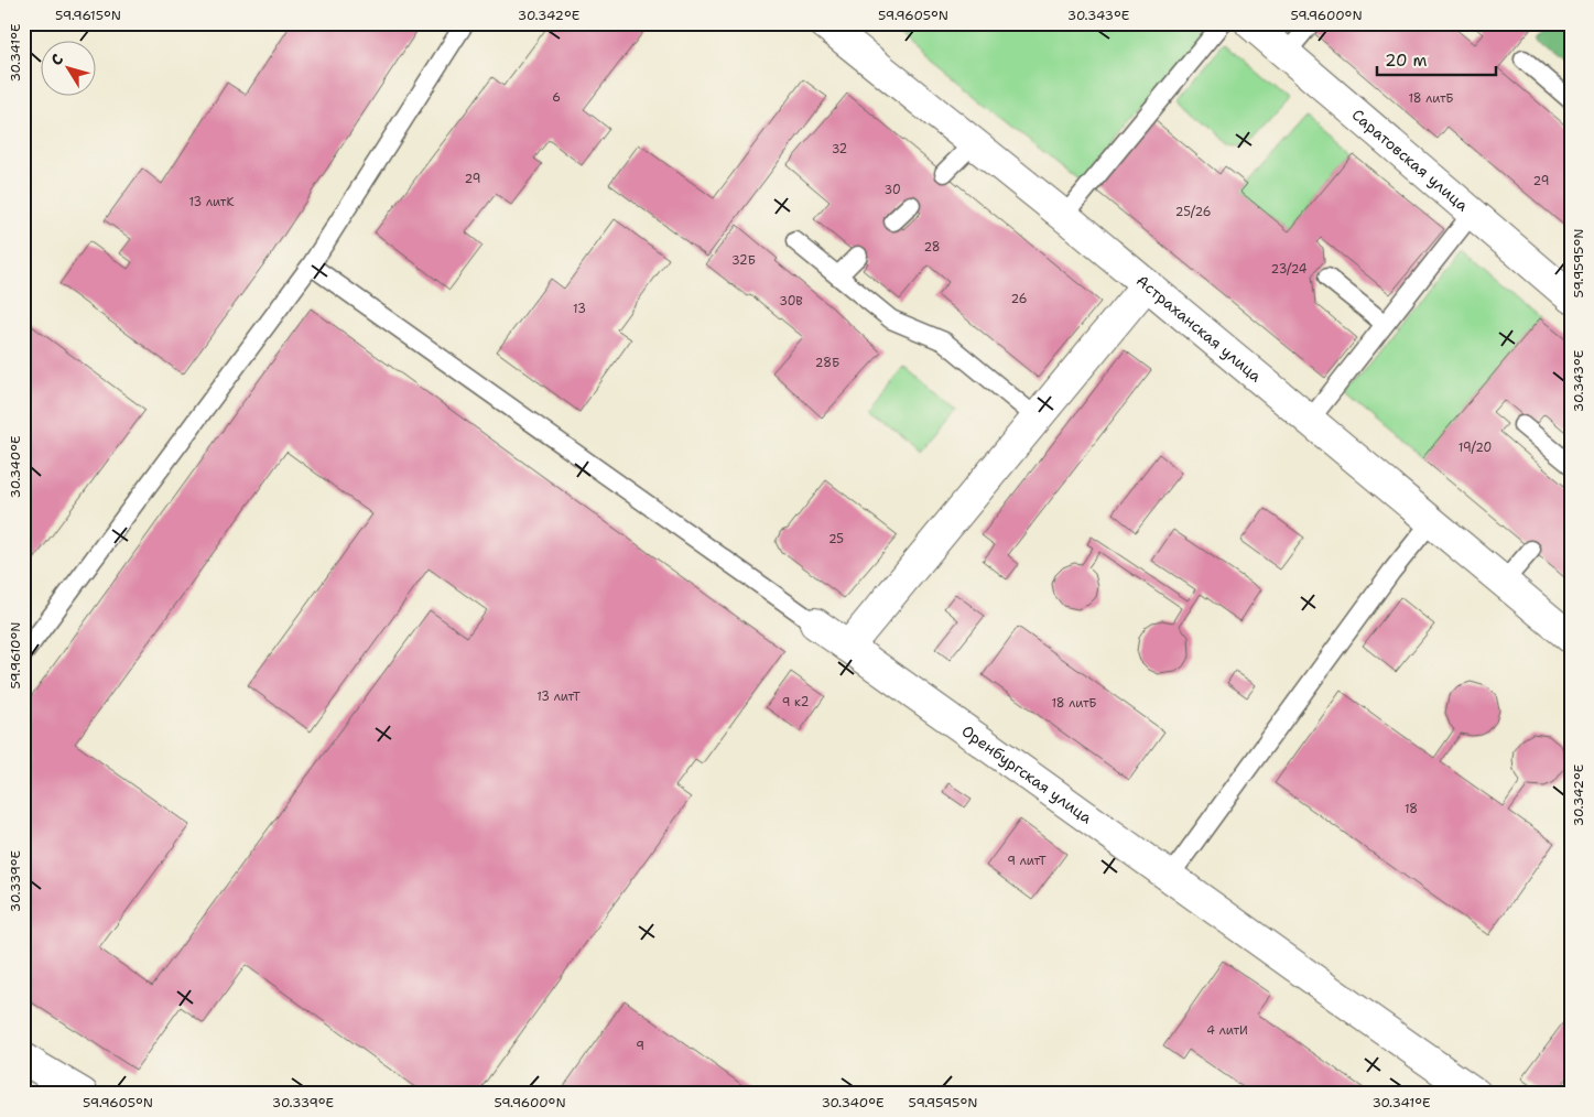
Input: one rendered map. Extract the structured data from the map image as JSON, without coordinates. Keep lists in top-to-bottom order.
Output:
{
  "streets": {
    "street": ["Саратовская улица", "Астраханская улица", "Оренбургская улица"]
  },
  "house_numbers": [
    "6",
    "18 литБ",
    "32",
    "29",
    "29",
    "30",
    "13 литК",
    "25/26",
    "28",
    "32Б",
    "23/24",
    "26",
    "30В",
    "13",
    "28Б",
    "19/20",
    "25",
    "13 литТ",
    "9 к2",
    "18 литБ",
    "18",
    "9 литТ",
    "4 литИ",
    "9"
  ],
  "scale_bar": "20 m",
  "north": "top left",
  "coordinates": [
    "59.9615°N",
    "30.342°E",
    "59.9605°N",
    "30.343°E",
    "59.9600°N",
    "30.341°E",
    "59.9595°N",
    "30.340°E",
    "59.9610°N",
    "30.339°E"
  ]
}
